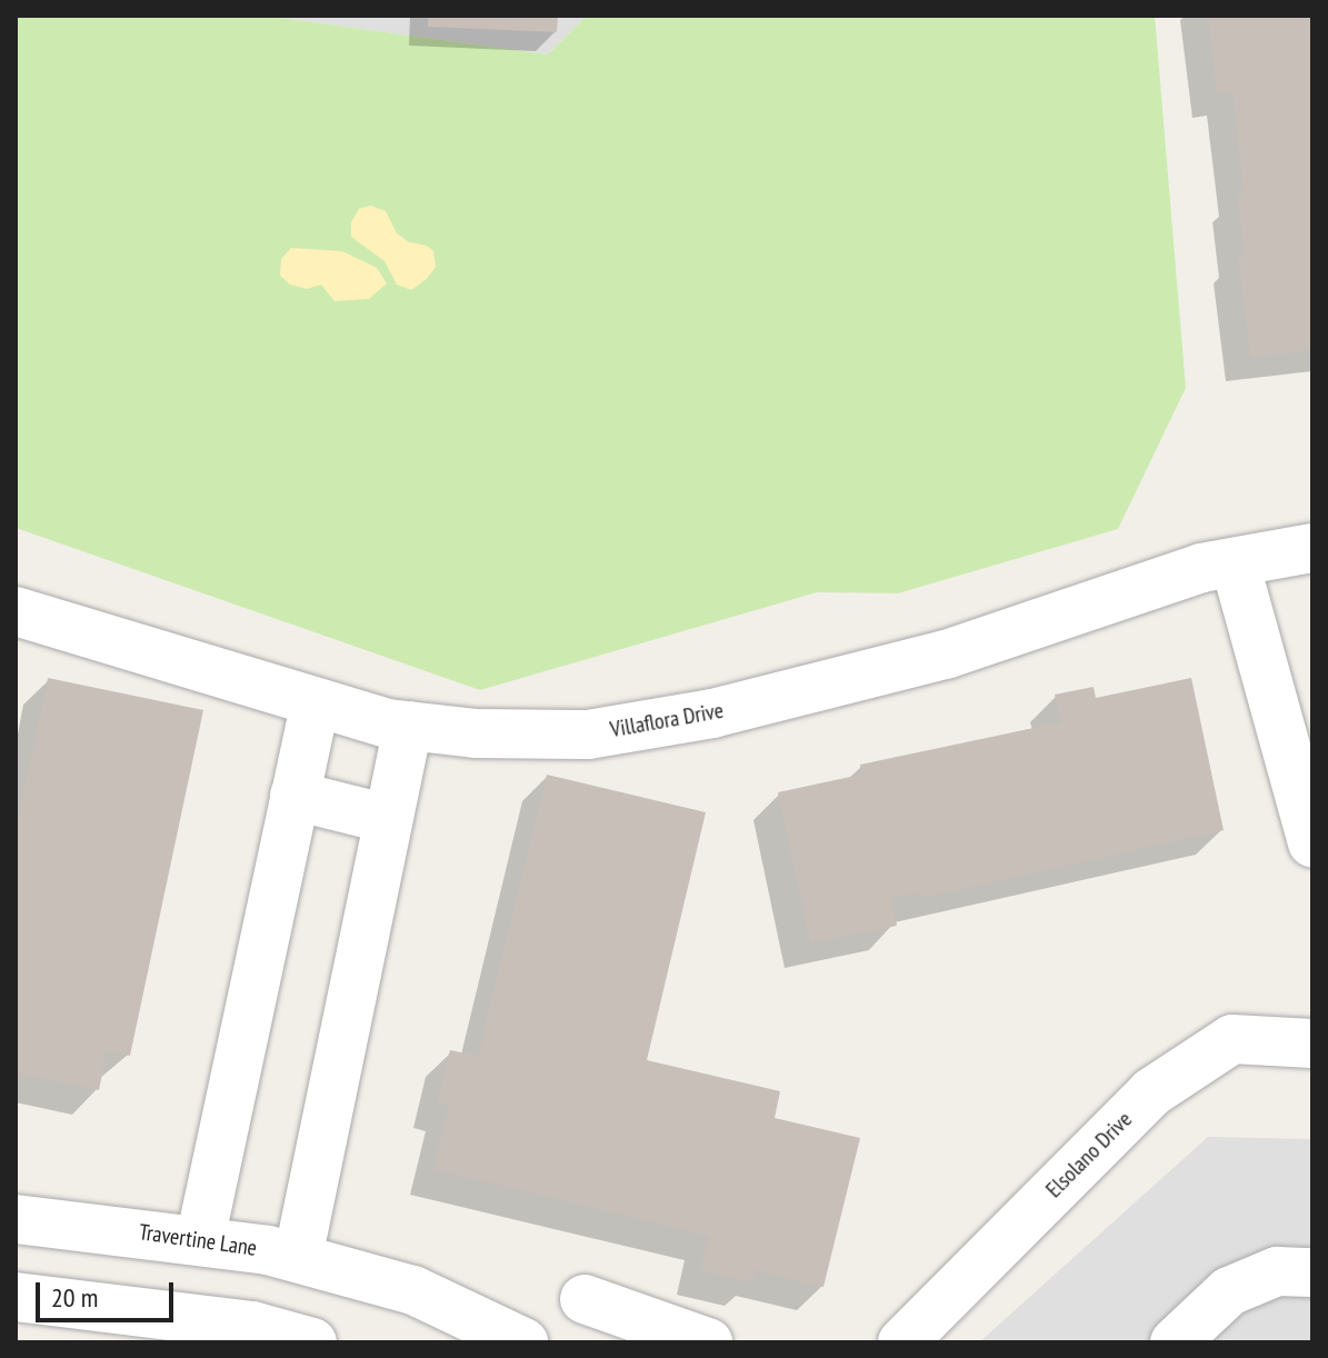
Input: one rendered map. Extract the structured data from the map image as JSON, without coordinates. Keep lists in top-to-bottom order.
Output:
{
  "streets": {
    "street": ["Villaflora Drive", "Elsolano Drive", "Travertine Lane"]
  },
  "scale_bar": "20 m"
}
